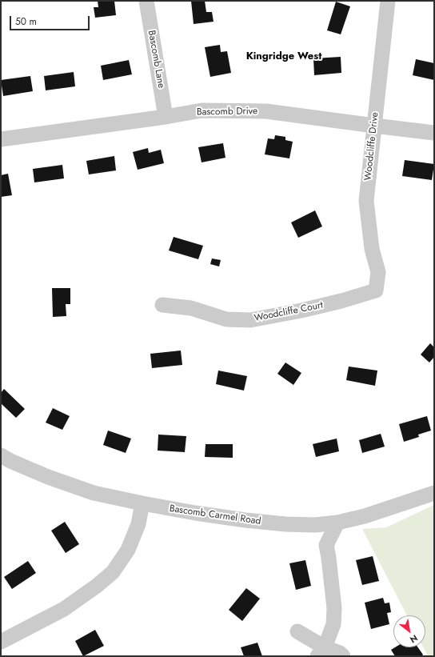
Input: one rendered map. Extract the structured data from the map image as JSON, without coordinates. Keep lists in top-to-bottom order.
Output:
{
  "streets": {
    "street": [
      "Bascomb Lane",
      "Bascomb Drive",
      "Woodcliffe Drive",
      "Woodcliffe Court",
      "Bascomb Carmel Road"
    ]
  },
  "crossings": [
    ["Bascomb Lane", "Bascomb Drive"],
    ["Bascomb Drive", "Woodcliffe Drive"],
    ["Woodcliffe Drive", "Woodcliffe Court"]
  ],
  "districts": ["Kingridge West"],
  "scale_bar": "50 m",
  "north": "bottom right"
}
